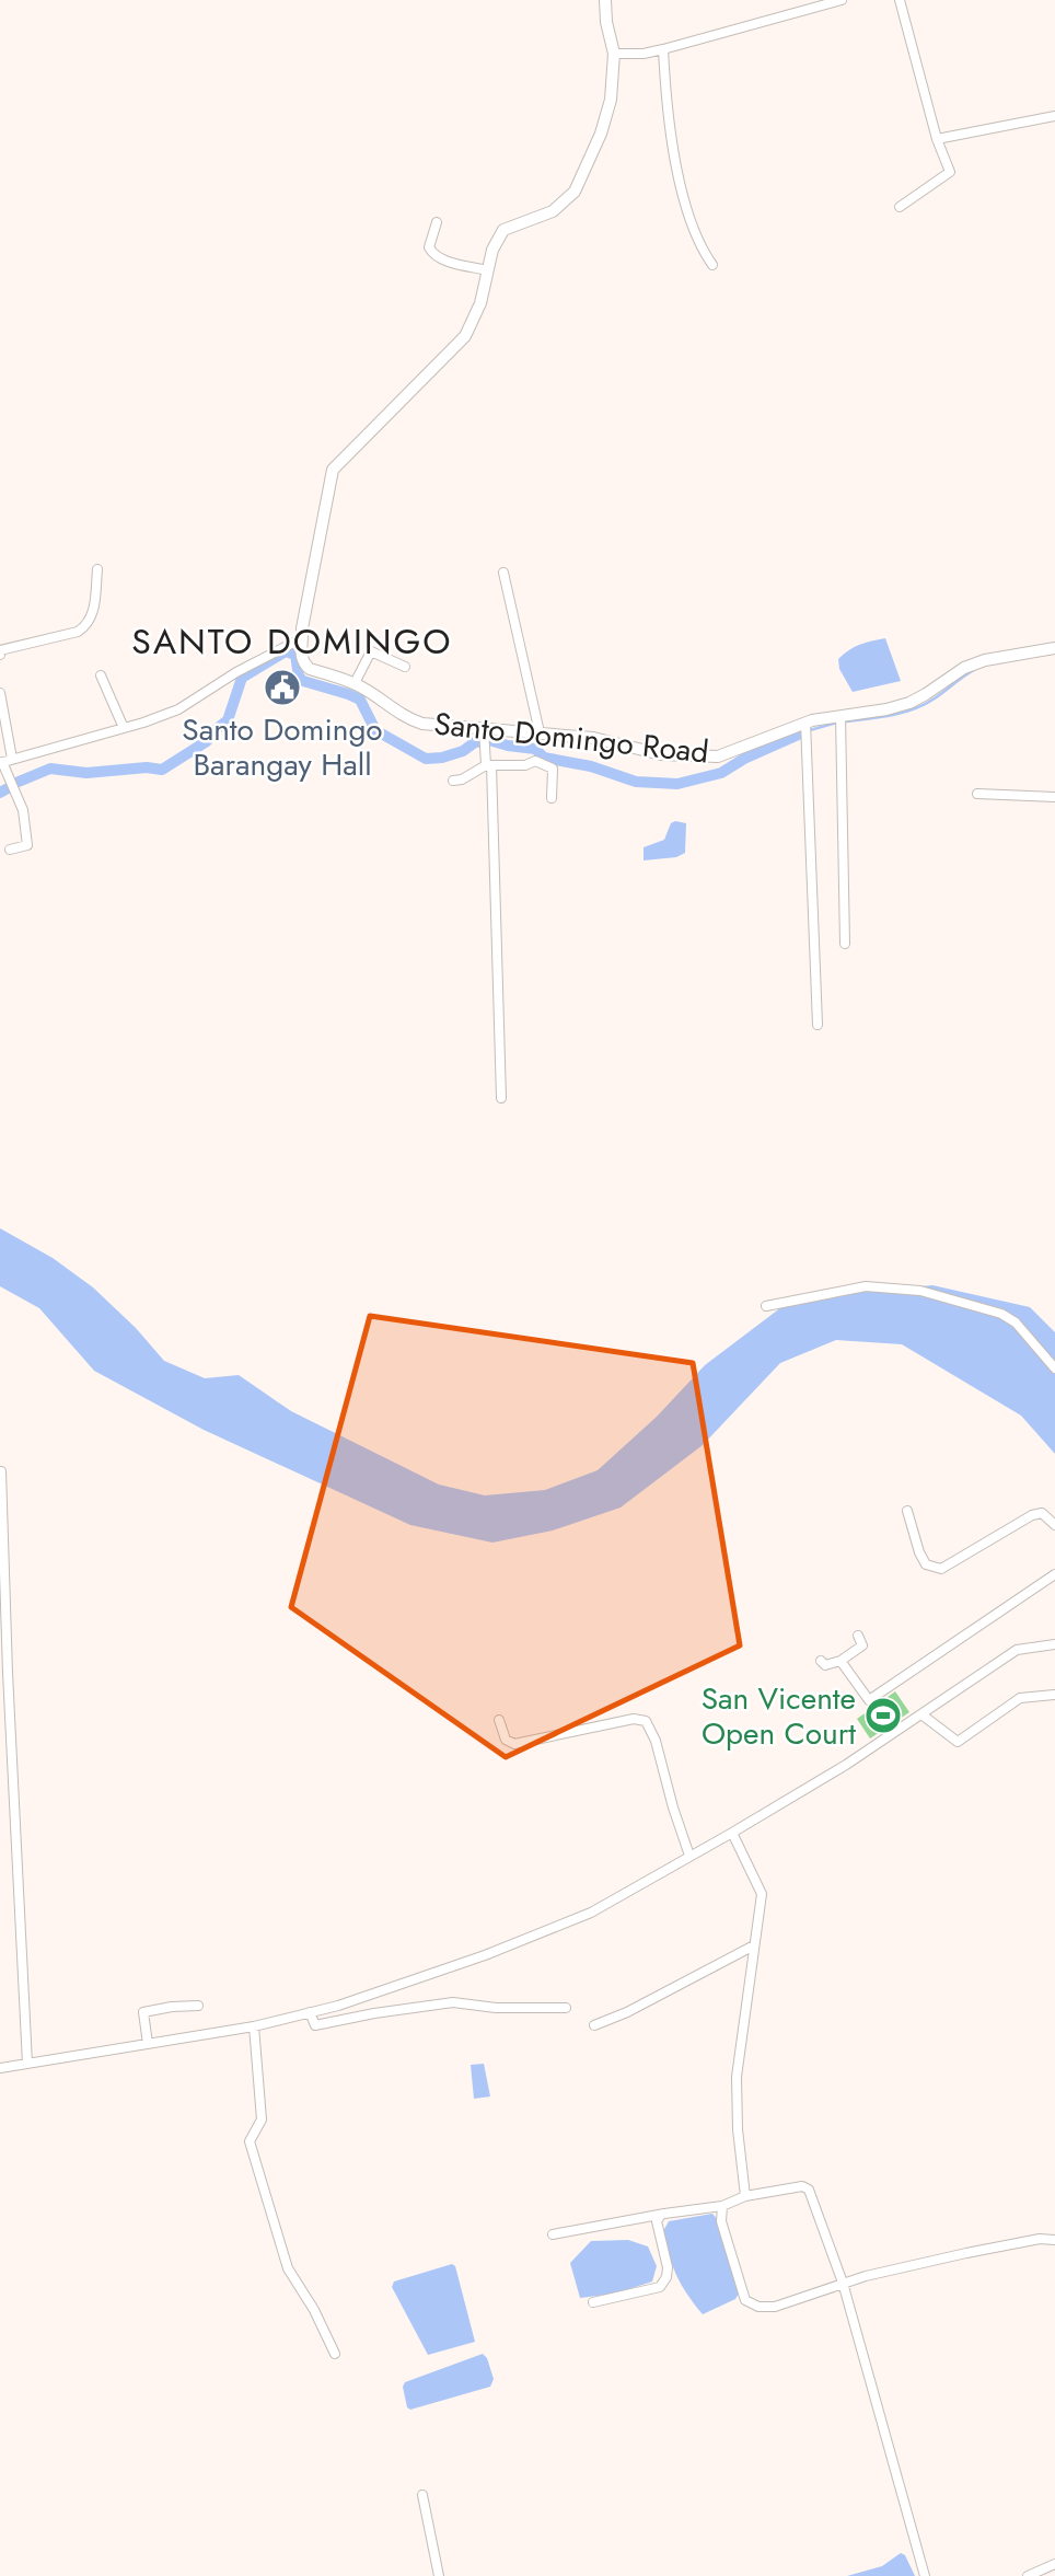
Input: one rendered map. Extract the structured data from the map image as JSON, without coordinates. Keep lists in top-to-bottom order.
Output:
{
  "streets": {
    "street": ["Santo Domingo Road"]
  },
  "districts": ["SANTO DOMINGO"],
  "places": {
    "public building": ["Santo Domingo Barangay Hall"],
    "sports": ["San Vicente Open Court"]
  }
}
